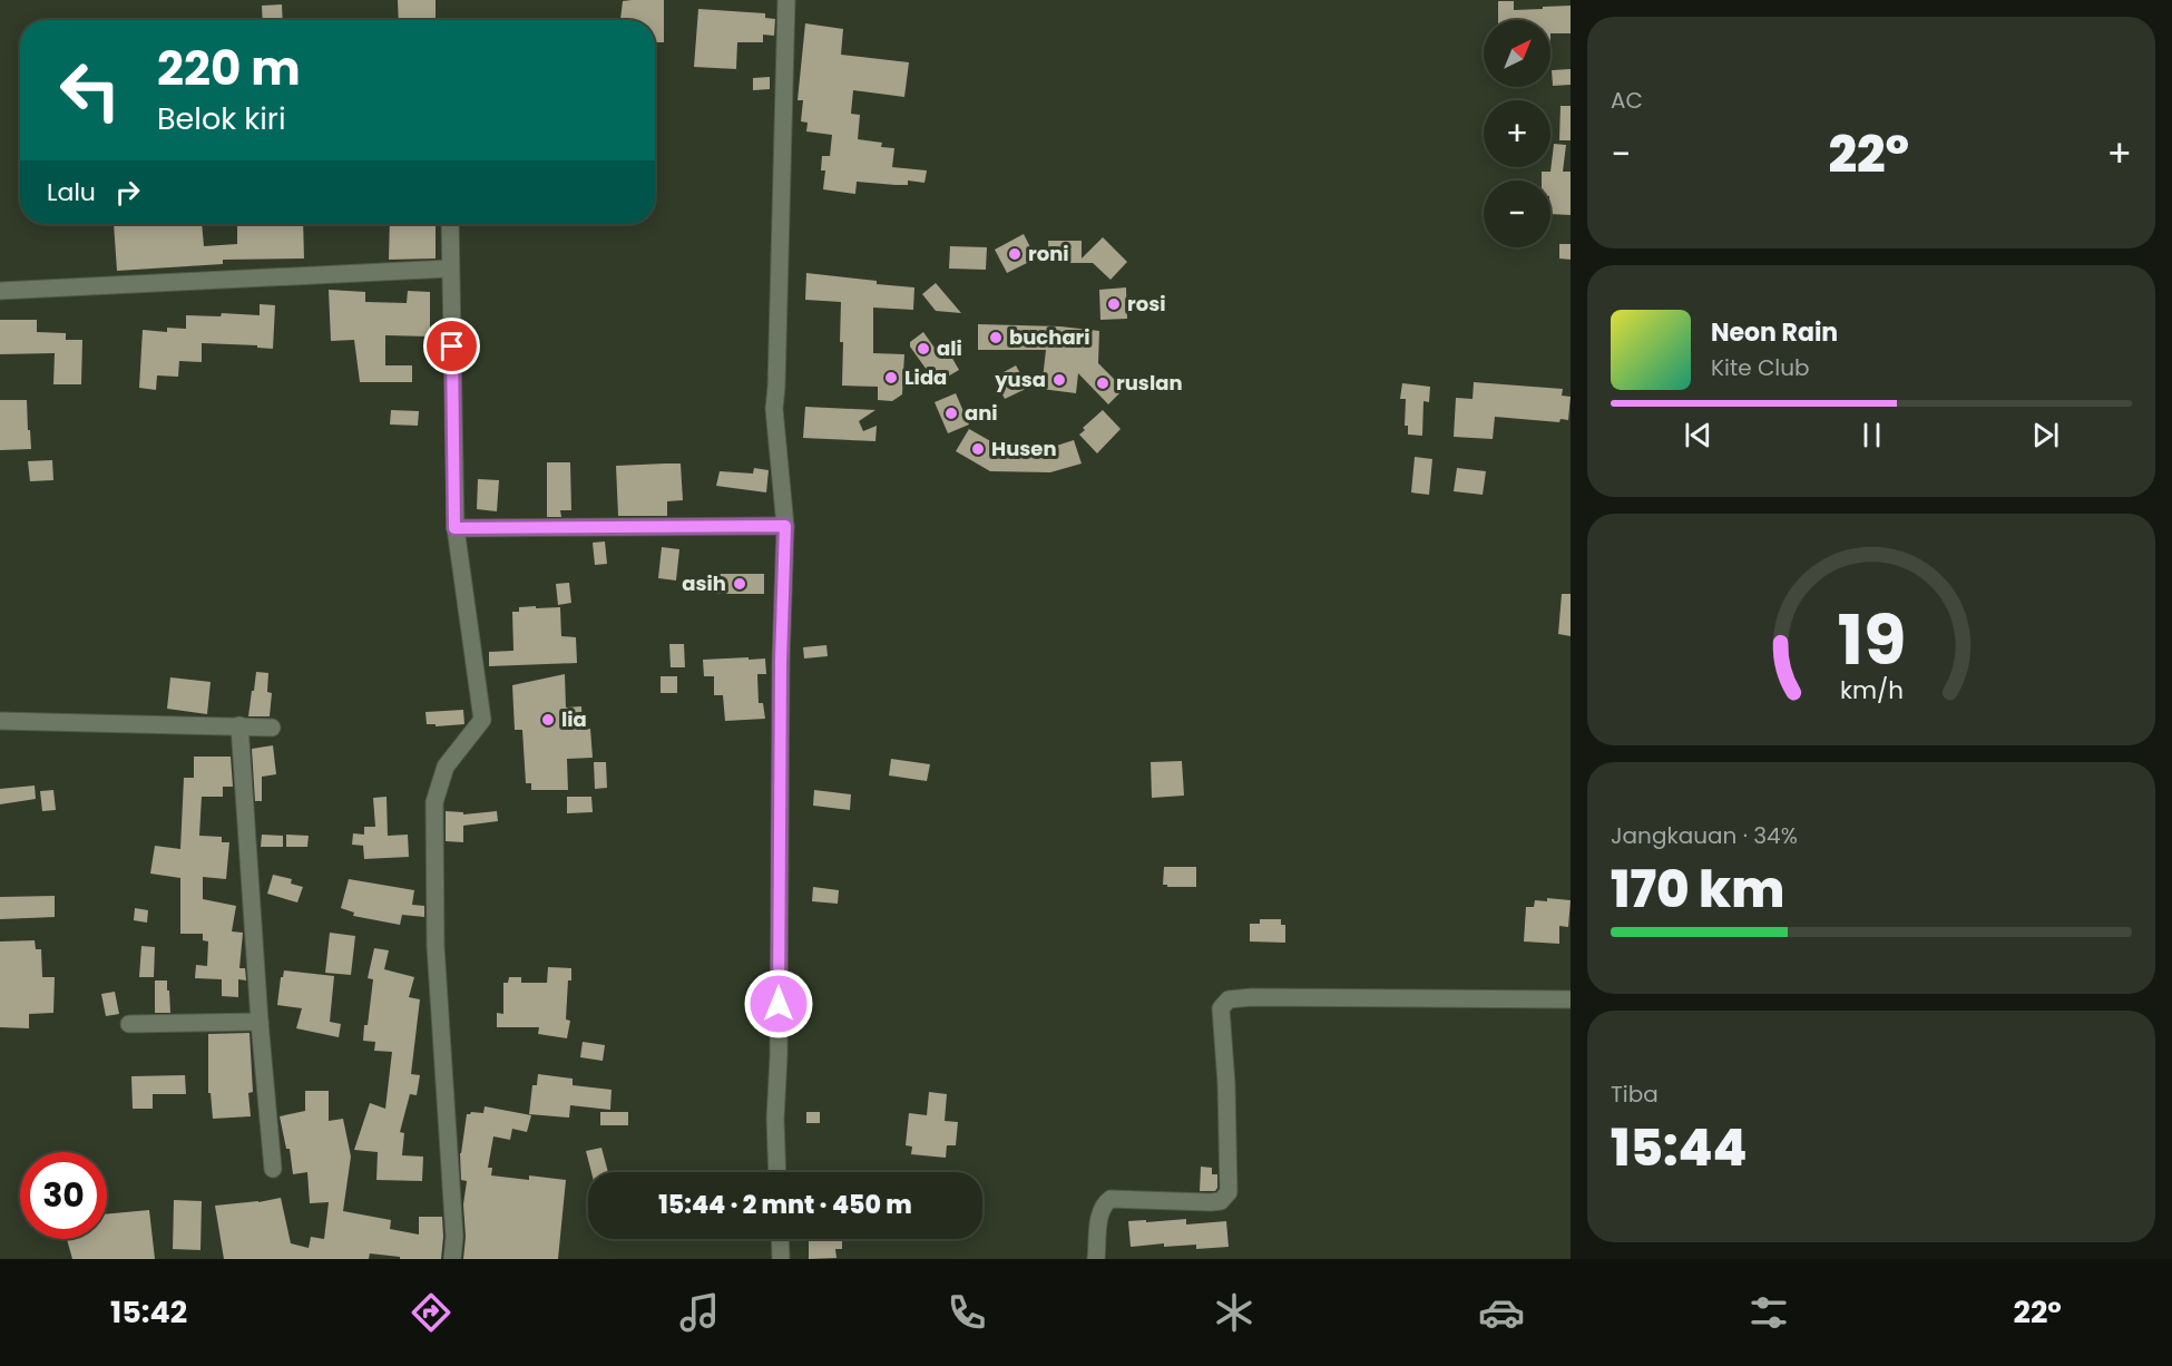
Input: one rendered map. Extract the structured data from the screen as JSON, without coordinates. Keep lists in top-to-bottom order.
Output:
{
  "places": [
    "roni",
    "rosi",
    "buchari",
    "ali",
    "Lida",
    "yusa",
    "ruslan",
    "ani",
    "Husen",
    "asih",
    "lia"
  ],
  "north": "top right",
  "page": {
    "tile": [
      "AC",
      ["Jangkauan · 34%", "170 km"],
      ["Tiba", "15:44"]
    ],
    "map_buttons": ["+", "−"],
    "turn": ["220 m", "Belok kiri"],
    "heat": ["−", "22°", "+"],
    "then": "Lalu",
    "song": ["Neon Rain", "Kite Club"],
    "limit": "30",
    "trip": "15:44 · 2 mnt · 450 m",
    "tabs": ["15:42", "22°"],
    "gauge": ["19", "km/h"]
  }
}
